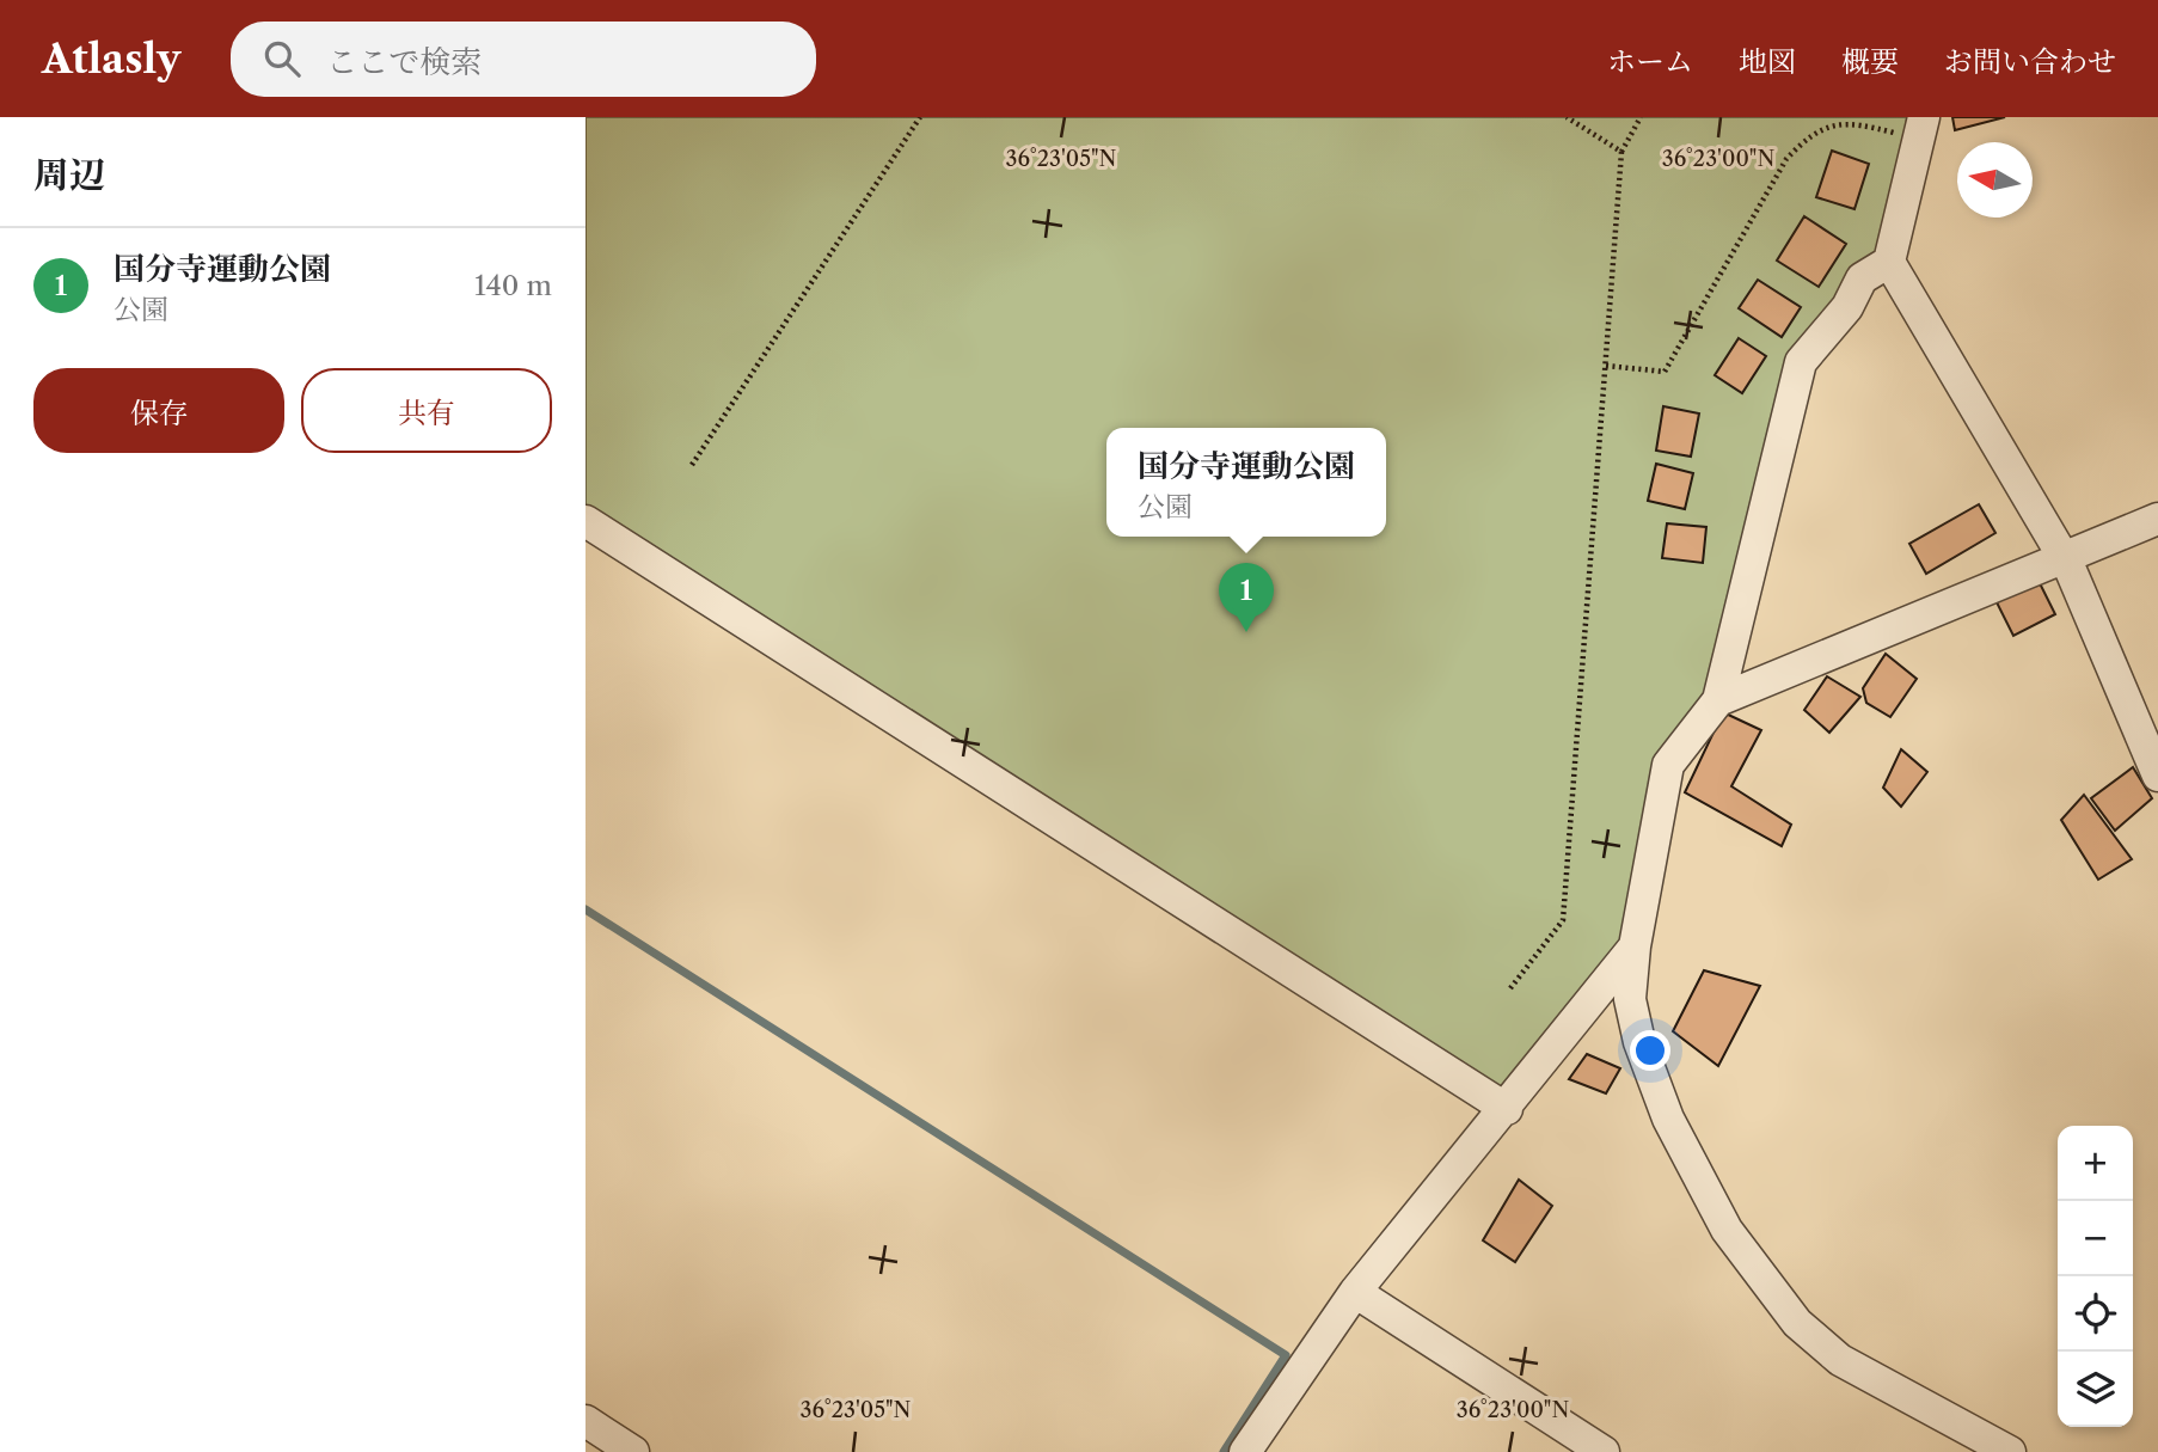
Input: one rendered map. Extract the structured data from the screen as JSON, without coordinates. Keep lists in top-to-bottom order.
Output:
{
  "north": "left",
  "page": {
    "header": "Atlasly",
    "search": "ここで検索",
    "nav": [
      "ホーム",
      "地図",
      "概要",
      "お問い合わせ"
    ],
    "heading": "周辺",
    "list": [
      {
        "mark": "1",
        "name": "国分寺運動公園",
        "note": "公園",
        "value": "140 m"
      }
    ],
    "buttons": ["保存", "共有"],
    "popup": ["国分寺運動公園", "公園"],
    "pins": "1",
    "map_buttons": ["+", "−"]
  },
  "coordinates": ["36°23'05\"N", "36°23'00\"N"]
}
